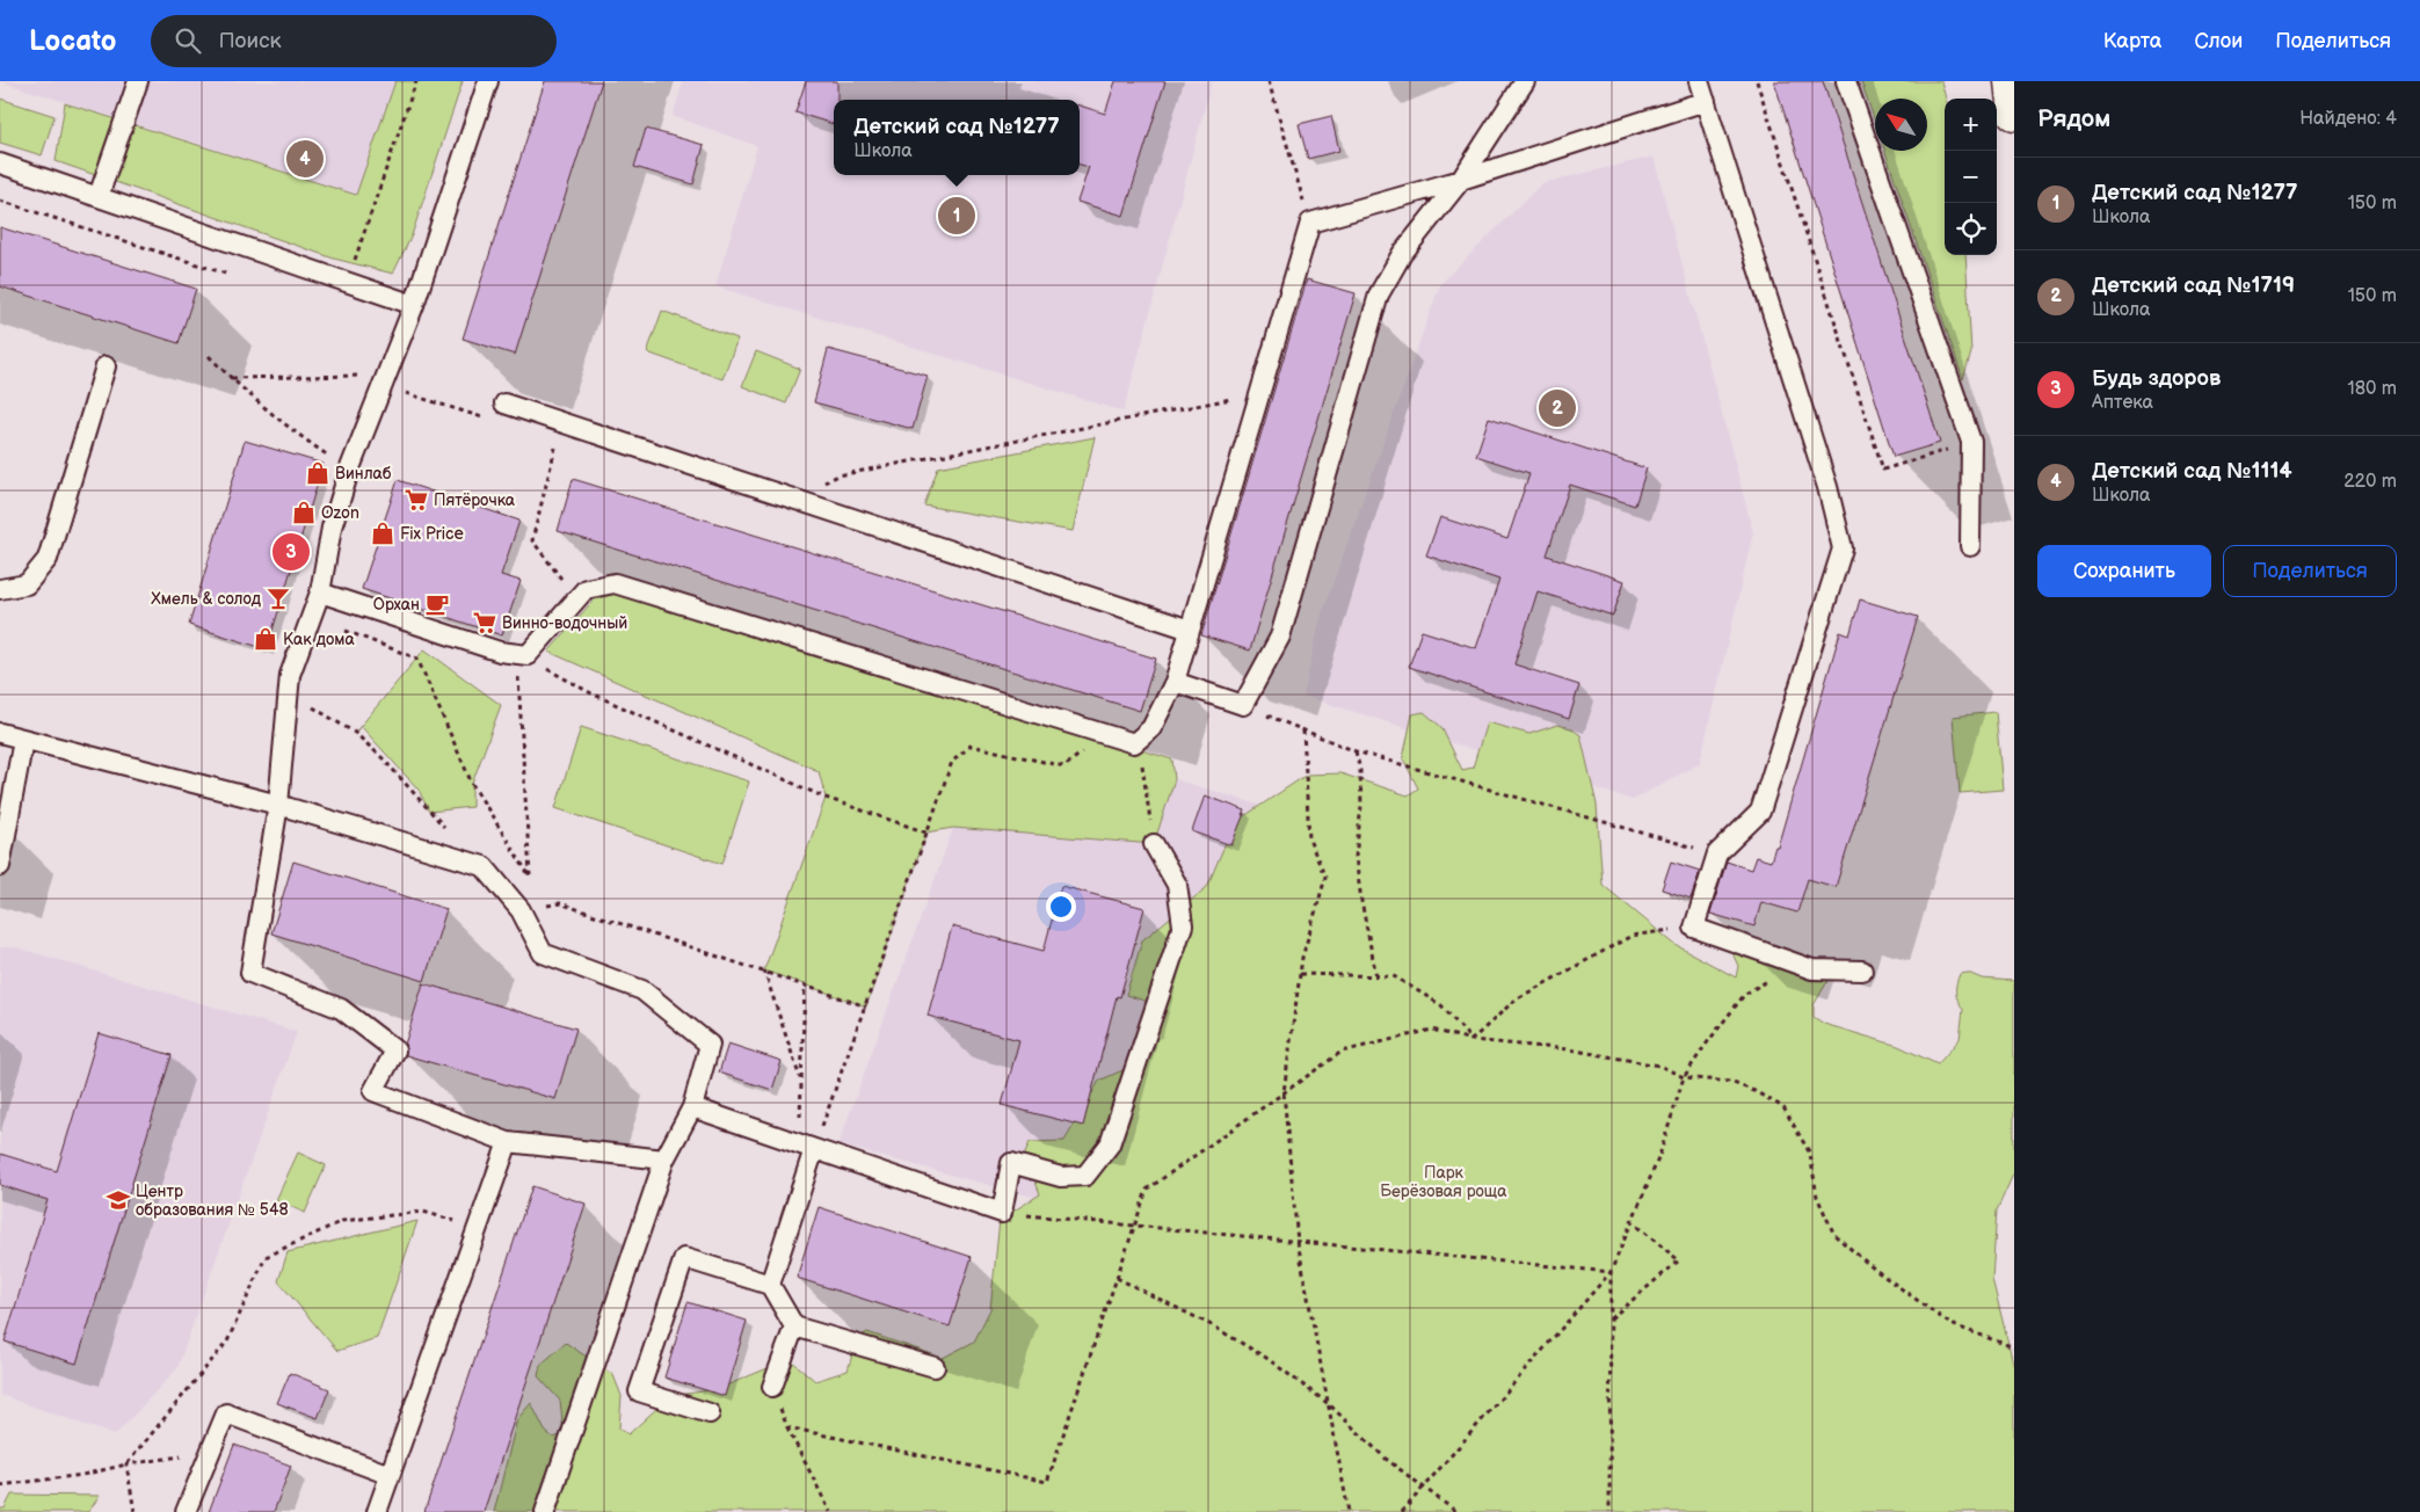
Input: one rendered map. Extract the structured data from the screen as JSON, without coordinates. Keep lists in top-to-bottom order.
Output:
{
  "parks": ["Парк Берёзовая роща"],
  "places": {
    "shop": [
      "Винлаб",
      "Ozon",
      "Fix Price",
      "Как дома"
    ],
    "supermarket": ["Пятёрочка", "Винно-водочный"],
    "bar": ["Хмель & солод"],
    "cafe": ["Орхан"],
    "school or university": ["Центр образования № 548"]
  },
  "north": "top left",
  "page": {
    "header": "Locato",
    "search": "Поиск",
    "nav": ["Карта", "Слои", "Поделиться"],
    "heading": ["Рядом", "Найдено: 4"],
    "map_buttons": ["+", "−"],
    "popup": ["Детский сад №1277", "Школа"],
    "pins": [
      "4",
      "1",
      "2",
      "3"
    ],
    "list": [
      {
        "mark": "1",
        "name": "Детский сад №1277",
        "note": "Школа",
        "value": "150 m"
      },
      {
        "mark": "2",
        "name": "Детский сад №1719",
        "note": "Школа",
        "value": "150 m"
      },
      {
        "mark": "3",
        "name": "Будь здоров",
        "note": "Аптека",
        "value": "180 m"
      },
      {
        "mark": "4",
        "name": "Детский сад №1114",
        "note": "Школа",
        "value": "220 m"
      }
    ],
    "buttons": ["Сохранить", "Поделиться"]
  }
}
